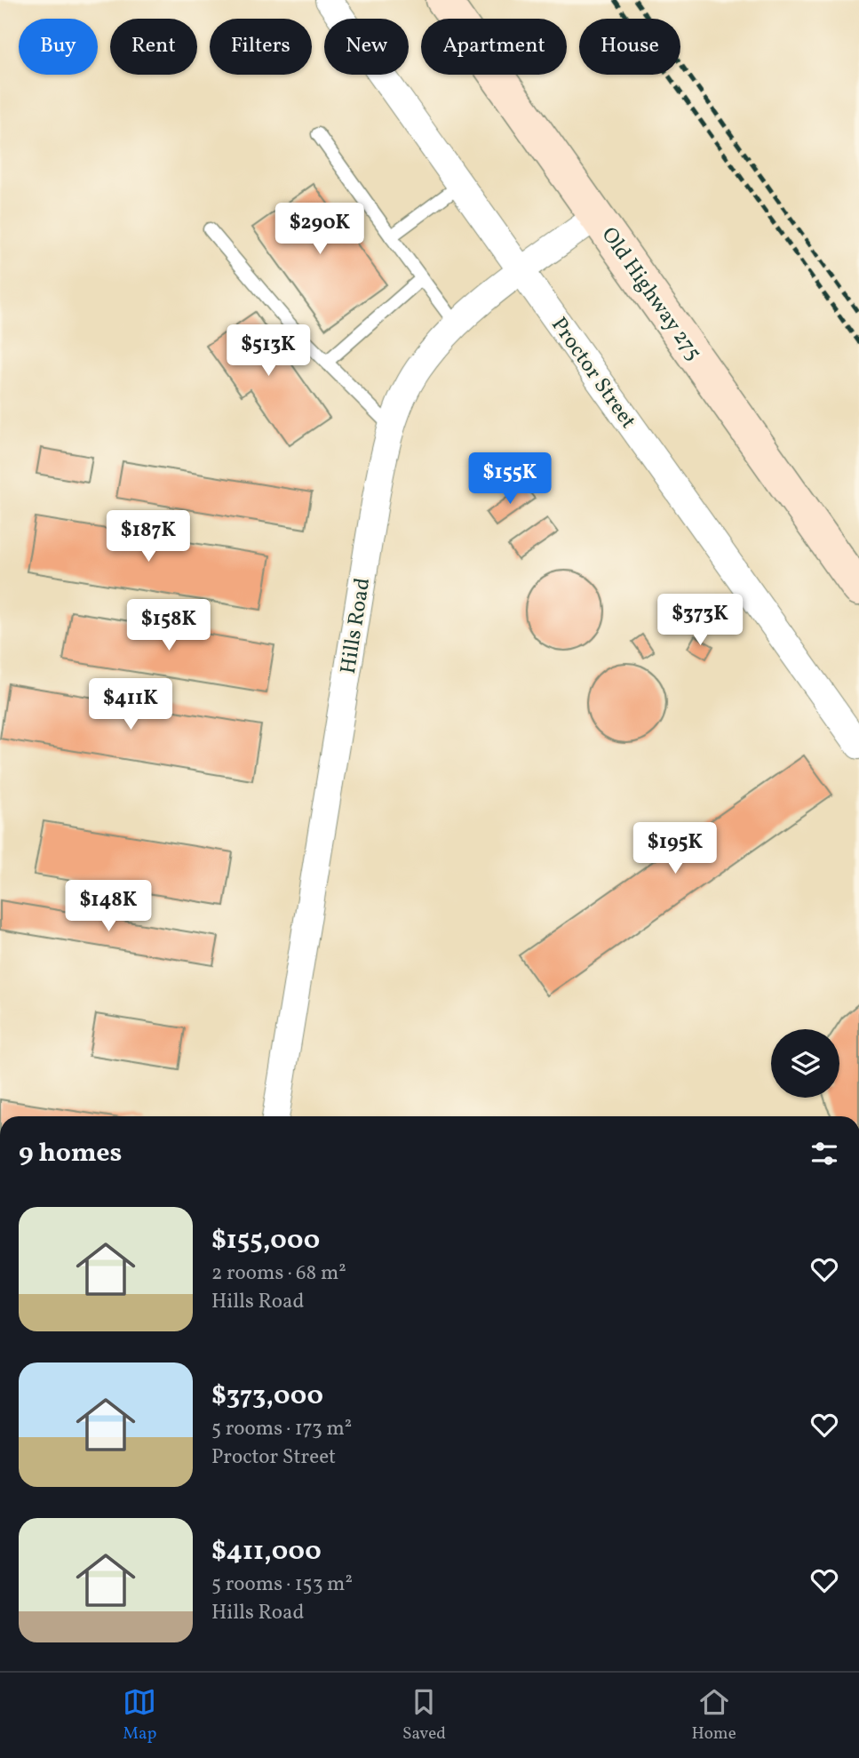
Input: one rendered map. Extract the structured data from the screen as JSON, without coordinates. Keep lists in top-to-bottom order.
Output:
{
  "streets": {
    "main road": ["Old Highway 275"],
    "street": ["Proctor Street", "Hills Road"]
  },
  "crossings": [
    ["Old Highway 275", "Hills Road"],
    ["Proctor Street", "Hills Road"]
  ],
  "page": {
    "chip": [
      "Buy",
      "Rent",
      "Filters",
      "New",
      "Apartment",
      "House"
    ],
    "price": [
      "$290K",
      "$513K",
      "$155K",
      "$187K",
      "$373K",
      "$158K",
      "$411K",
      "$195K",
      "$148K"
    ],
    "heading": "9 homes",
    "list": [
      {
        "name": "$155,000",
        "note": "2 rooms · 68 m² · Hills Road"
      },
      {
        "name": "$373,000",
        "note": "5 rooms · 173 m² · Proctor Street"
      },
      {
        "name": "$411,000",
        "note": "5 rooms · 153 m² · Hills Road"
      }
    ],
    "tabs": ["Map", "Saved", "Home"]
  }
}
